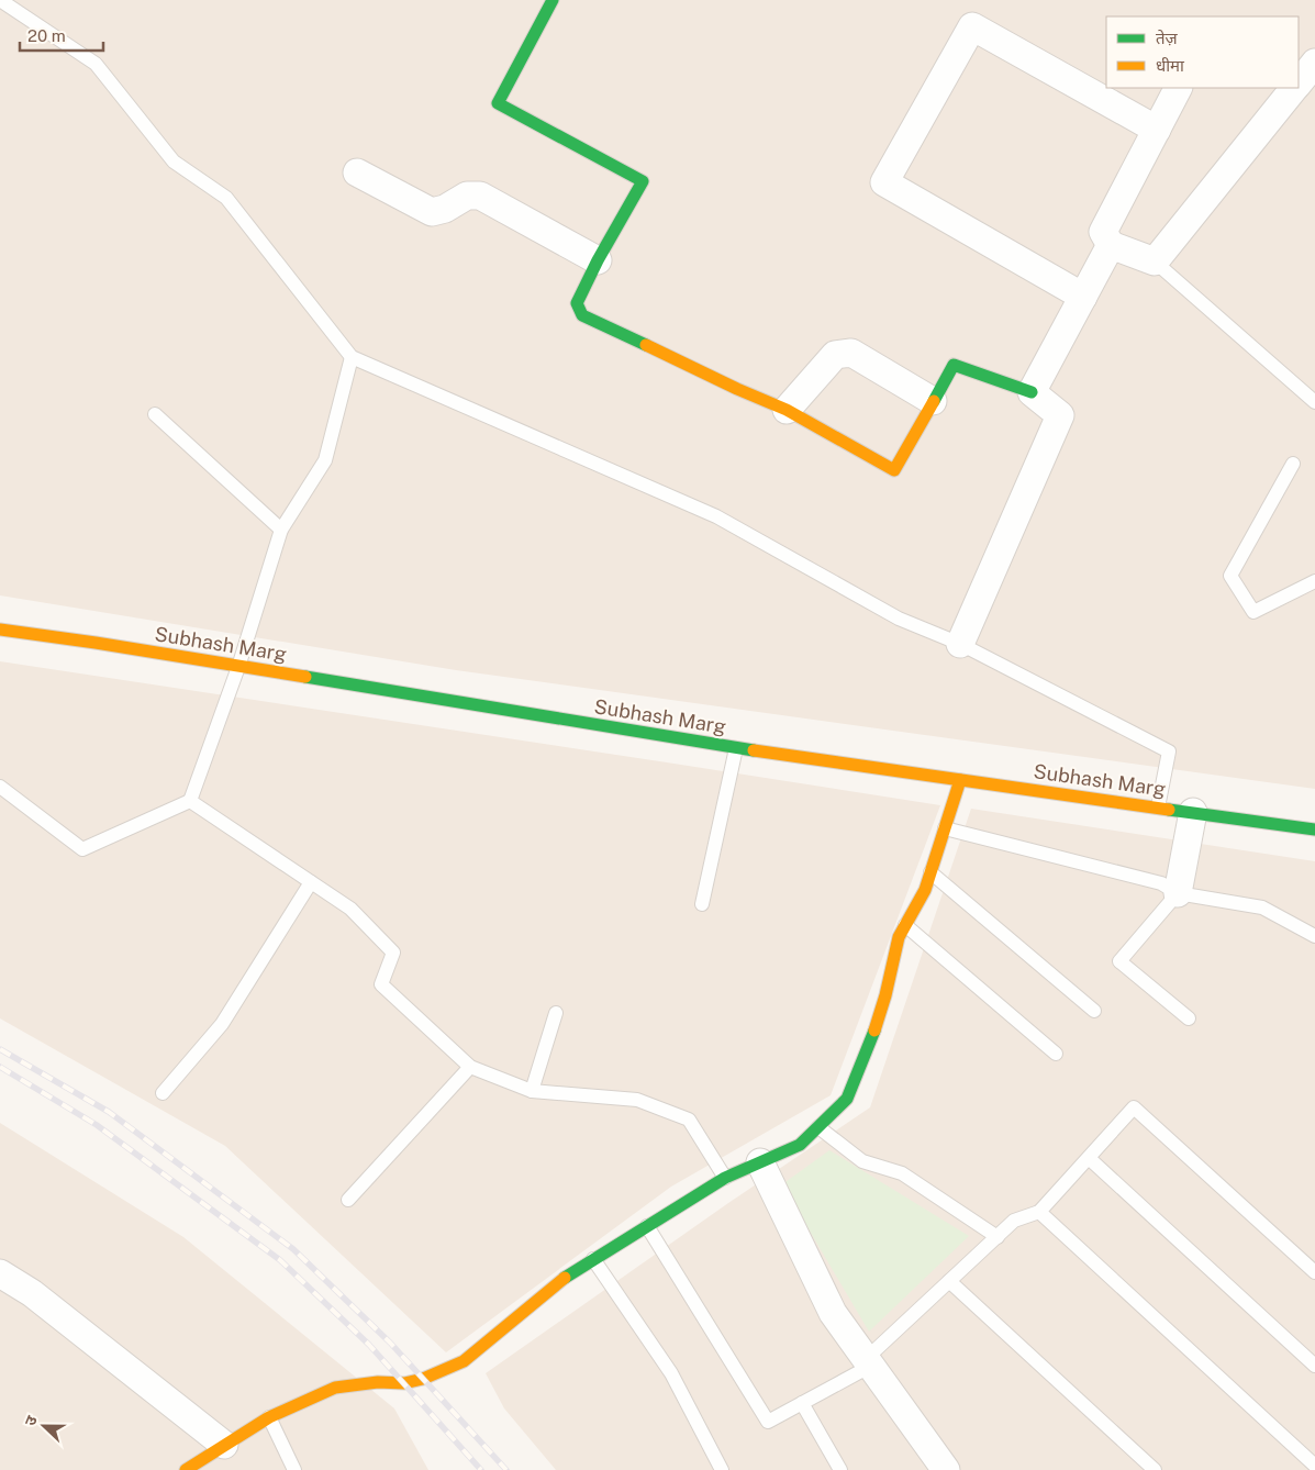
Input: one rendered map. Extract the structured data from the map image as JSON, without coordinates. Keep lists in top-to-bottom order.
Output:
{
  "streets": {
    "street": ["Subhash Marg"]
  },
  "legend": ["तेज़", "धीमा"],
  "scale_bar": "20 m",
  "north": "left"
}
